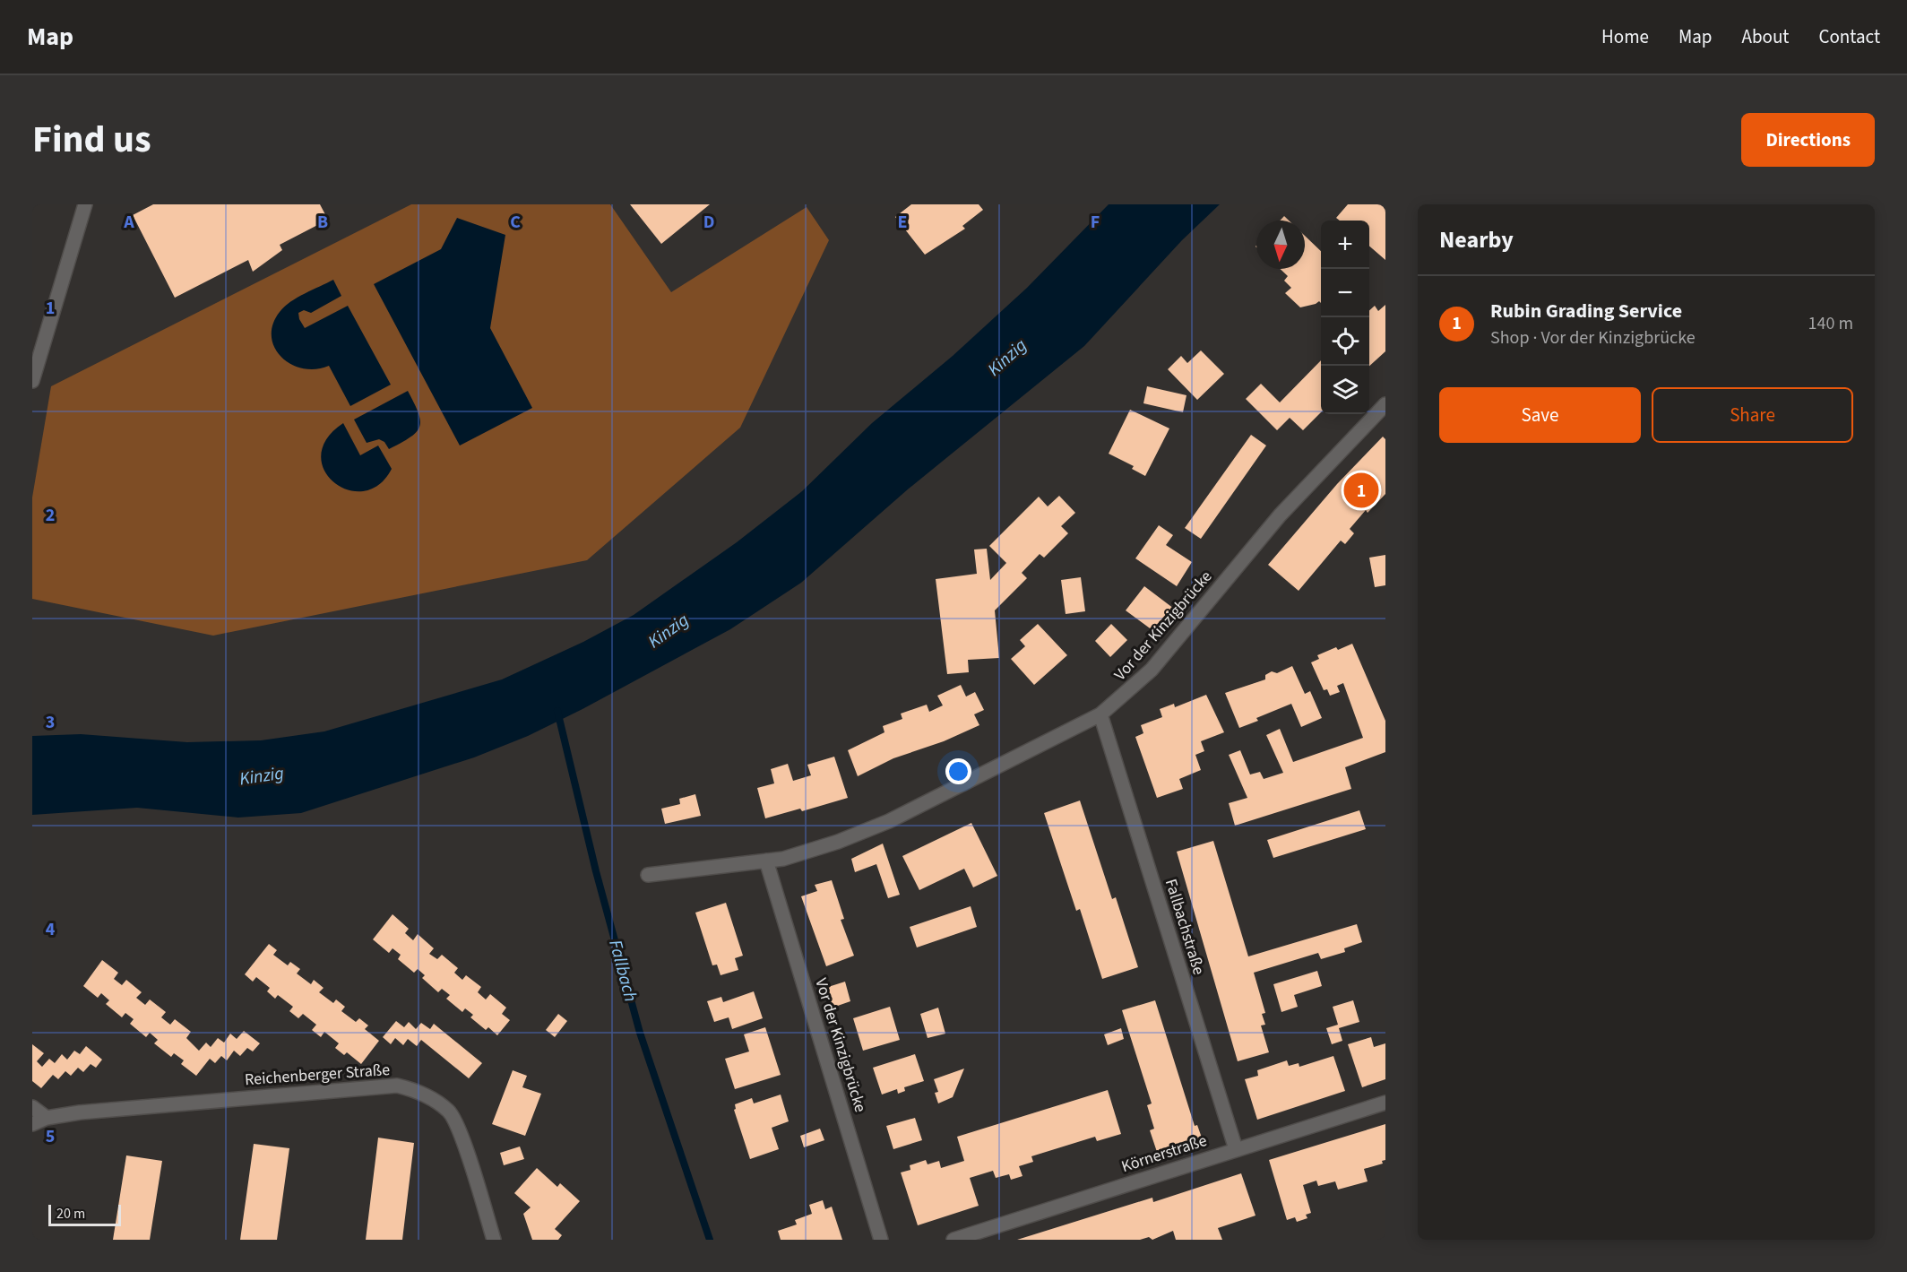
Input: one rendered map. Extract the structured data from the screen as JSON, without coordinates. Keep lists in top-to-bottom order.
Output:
{
  "streets": {
    "street": [
      "Vor der Kinzigbrücke",
      "Fallbachstraße",
      "Reichenberger Straße",
      "Körnerstraße"
    ]
  },
  "crossings": [
    ["Vor der Kinzigbrücke", "Fallbachstraße"],
    ["Fallbachstraße", "Körnerstraße"]
  ],
  "water": ["Kinzig", "Fallbach"],
  "scale_bar": "20 m",
  "north": "bottom",
  "page": {
    "header": "Map",
    "nav": [
      "Home",
      "Map",
      "About",
      "Contact"
    ],
    "title": "Find us",
    "buttons": [
      "Directions",
      ["Save", "Share"]
    ],
    "heading": "Nearby",
    "map_buttons": ["+", "−"],
    "list": [
      {
        "mark": "1",
        "name": "Rubin Grading Service",
        "note": "Shop · Vor der Kinzigbrücke",
        "value": "140 m"
      }
    ],
    "pins": "1",
    "scale": "20 m"
  },
  "grid": {
    "columns": [
      "A",
      "B",
      "C",
      "D",
      "E",
      "F"
    ],
    "rows": [
      "1",
      "2",
      "3",
      "4",
      "5"
    ]
  }
}
